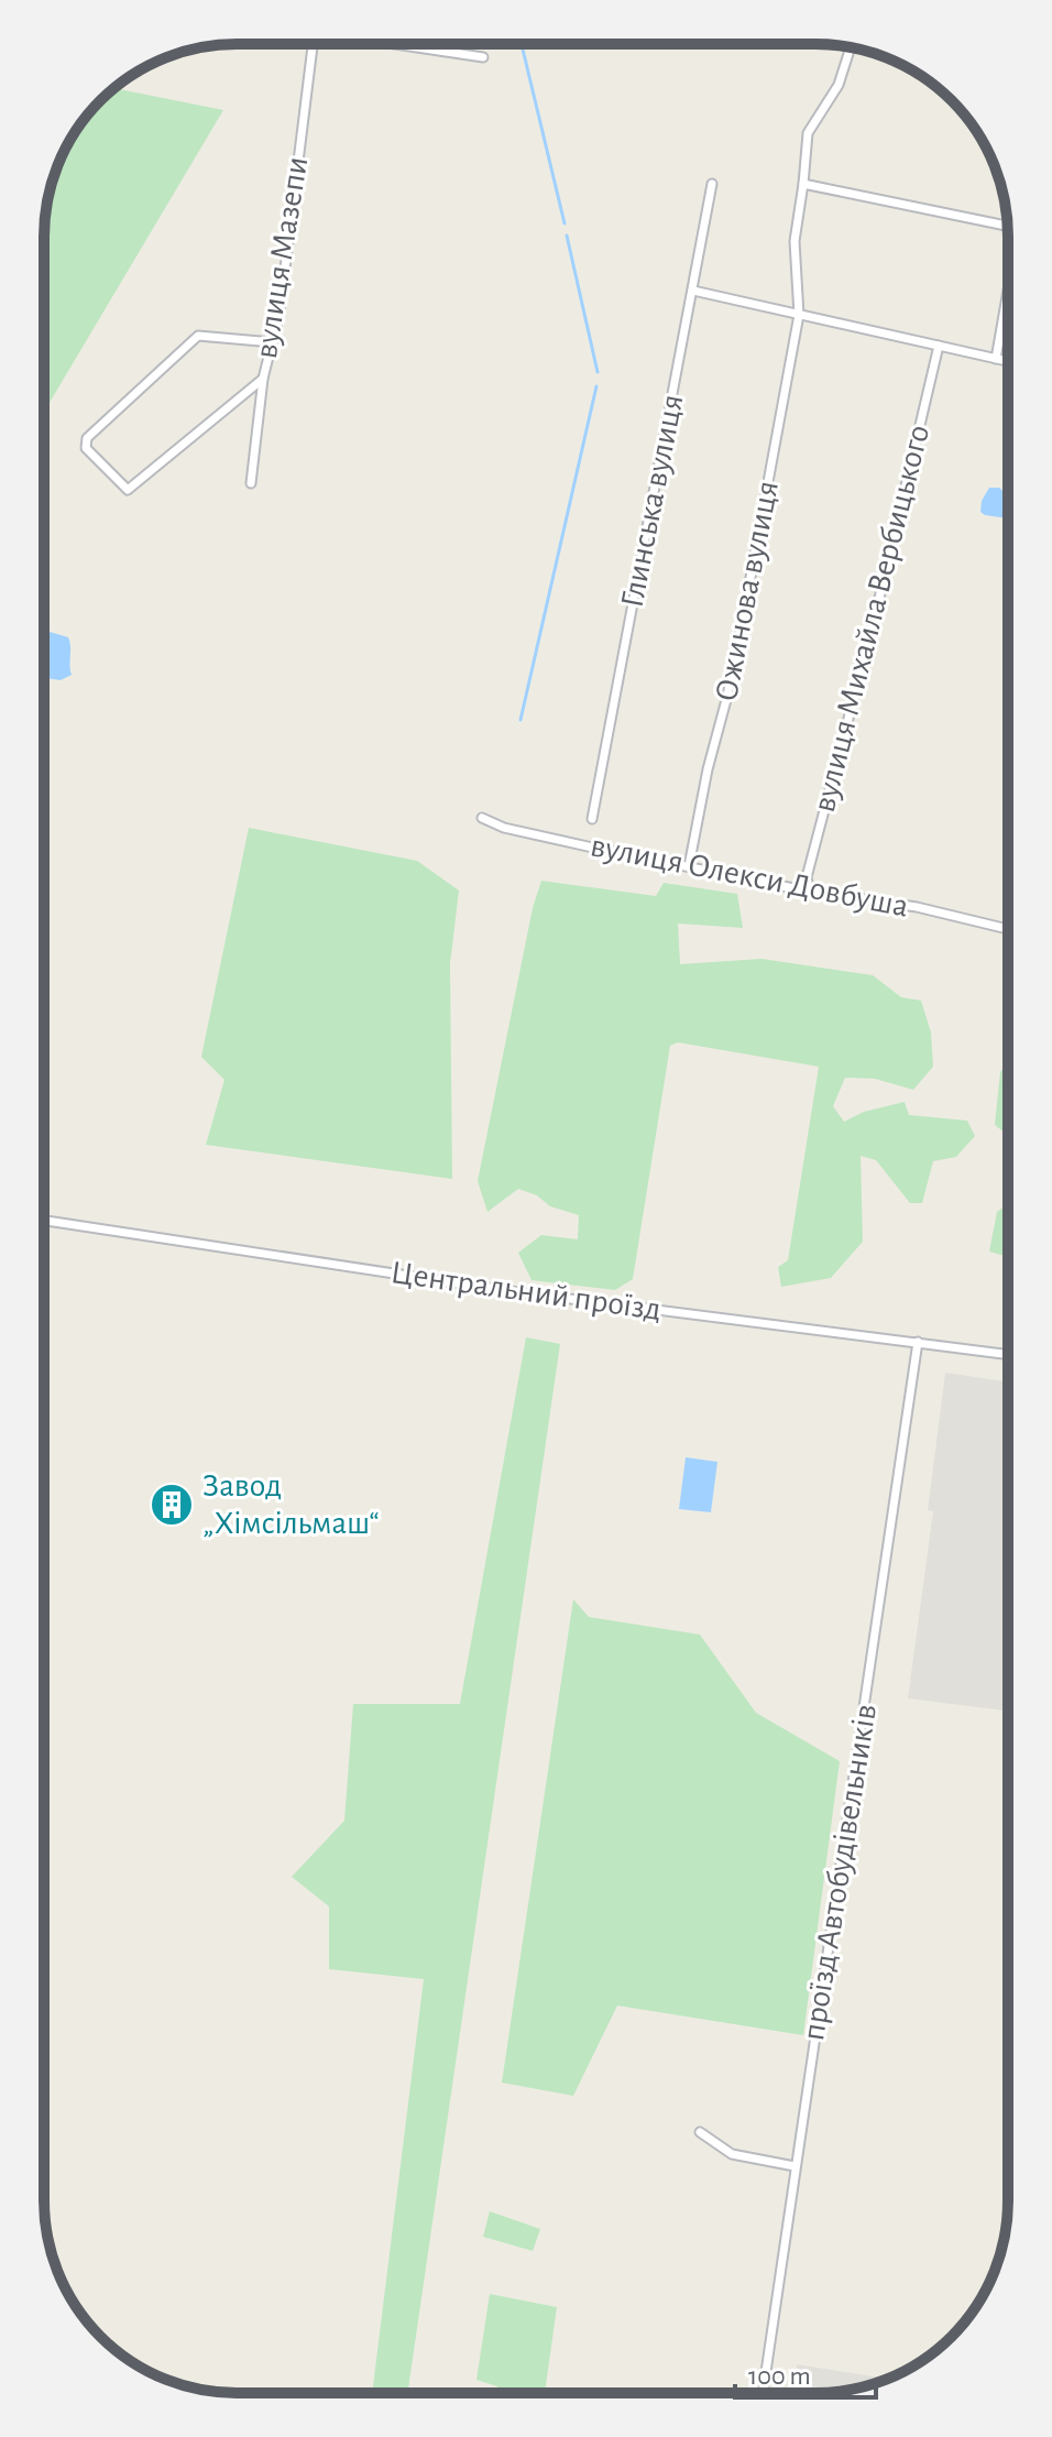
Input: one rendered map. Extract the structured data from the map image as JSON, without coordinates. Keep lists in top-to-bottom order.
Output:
{
  "streets": {
    "street": [
      "вулиця Мазепи",
      "Глинська вулиця",
      "Ожинова вулиця",
      "вулиця Михайла Вербицького",
      "вулиця Олекси Довбуша",
      "Центральний проїзд",
      "проїзд Автобудівельників"
    ]
  },
  "crossings": [
    ["Ожинова вулиця", "вулиця Олекси Довбуша"],
    ["вулиця Михайла Вербицького", "вулиця Олекси Довбуша"],
    ["Центральний проїзд", "проїзд Автобудівельників"]
  ],
  "places": {
    "building": ["Завод „Хімсільмаш“"]
  },
  "scale_bar": "100 m"
}
